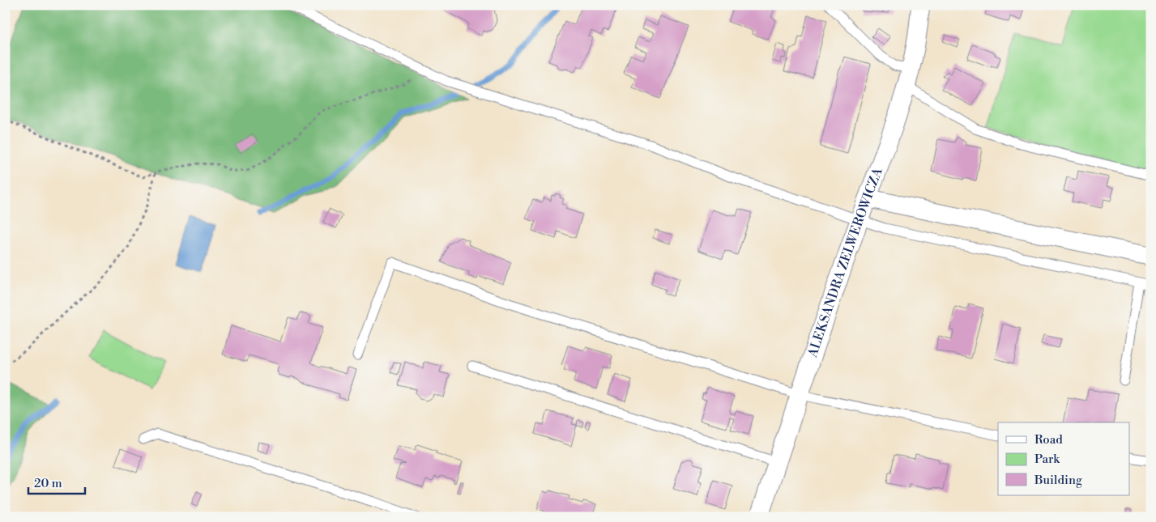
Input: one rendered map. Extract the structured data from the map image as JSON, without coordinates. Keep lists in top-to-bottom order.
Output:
{
  "streets": {
    "street": ["ALEKSANDRA ZELWEROWICZA"]
  },
  "legend": ["Road", "Park", "Building"],
  "scale_bar": "20 m"
}
